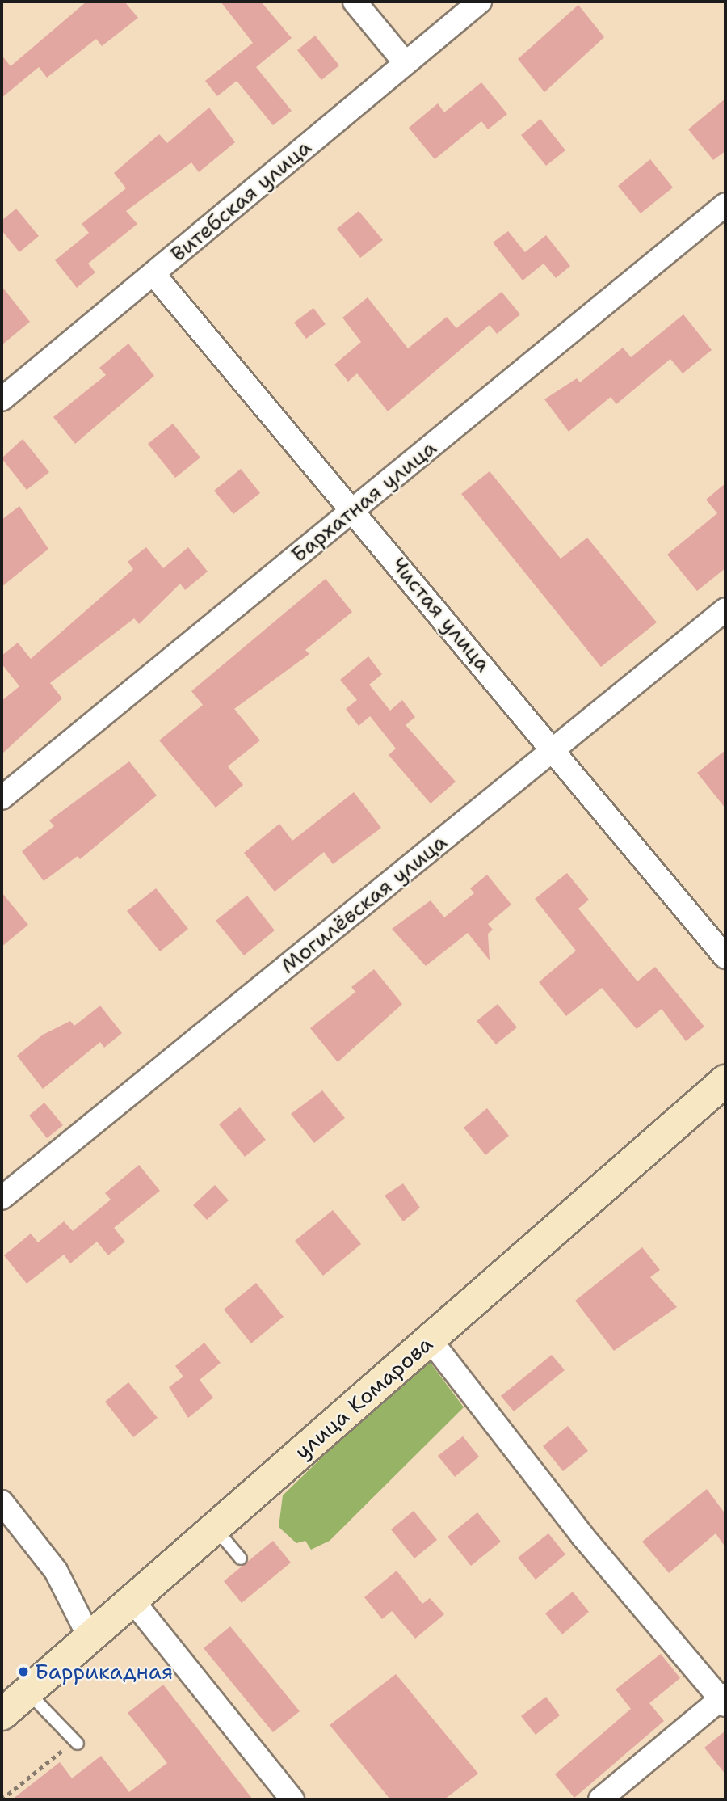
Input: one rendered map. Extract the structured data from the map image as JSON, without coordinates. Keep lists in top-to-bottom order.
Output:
{
  "streets": {
    "street": [
      "Витебская улица",
      "Бархатная улица",
      "Чистая улица",
      "Могилёвская улица",
      "улица Комарова"
    ]
  },
  "crossings": [
    ["Витебская улица", "Чистая улица"],
    ["Бархатная улица", "Чистая улица"],
    ["Чистая улица", "Могилёвская улица"]
  ],
  "places": ["Баррикадная"]
}
